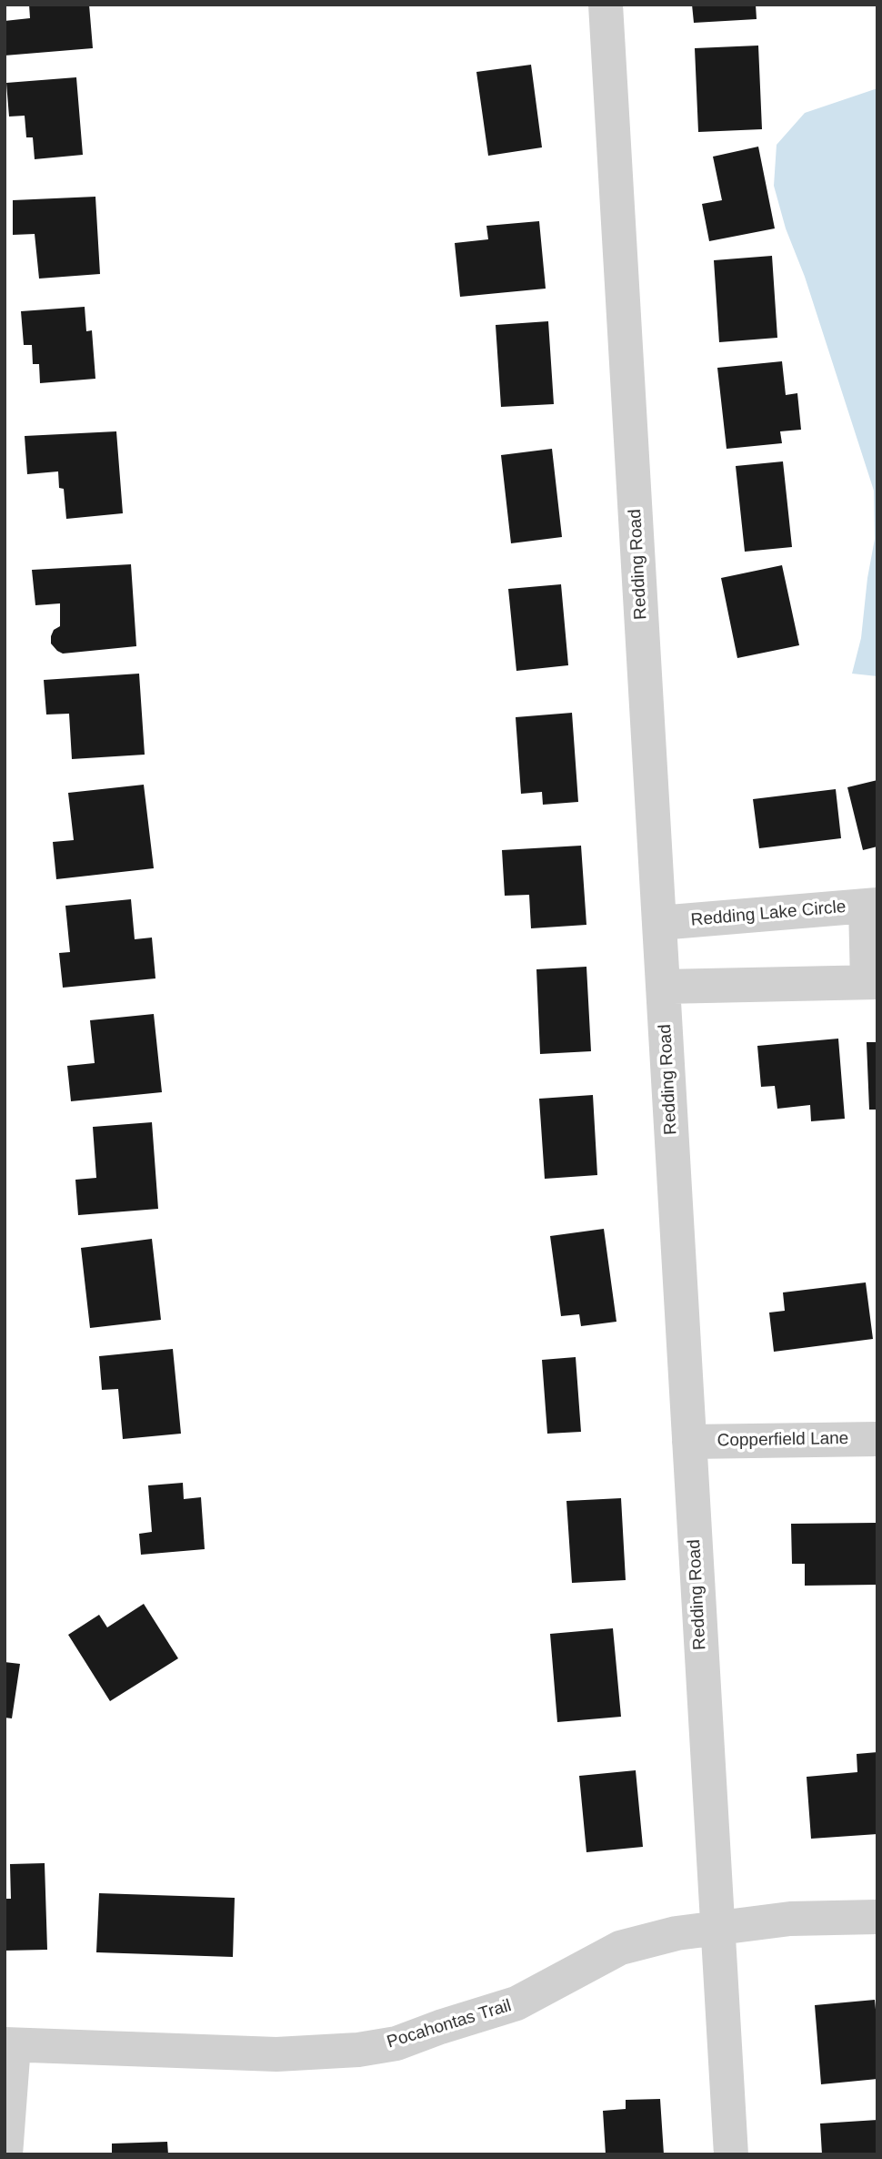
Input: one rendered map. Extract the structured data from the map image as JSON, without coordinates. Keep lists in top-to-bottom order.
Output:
{
  "streets": {
    "street": [
      "Redding Road",
      "Redding Lake Circle",
      "Copperfield Lane",
      "Pocahontas Trail"
    ]
  },
  "crossings": [
    ["Redding Road", "Redding Lake Circle"],
    ["Redding Road", "Copperfield Lane"],
    ["Redding Road", "Pocahontas Trail"]
  ]
}
